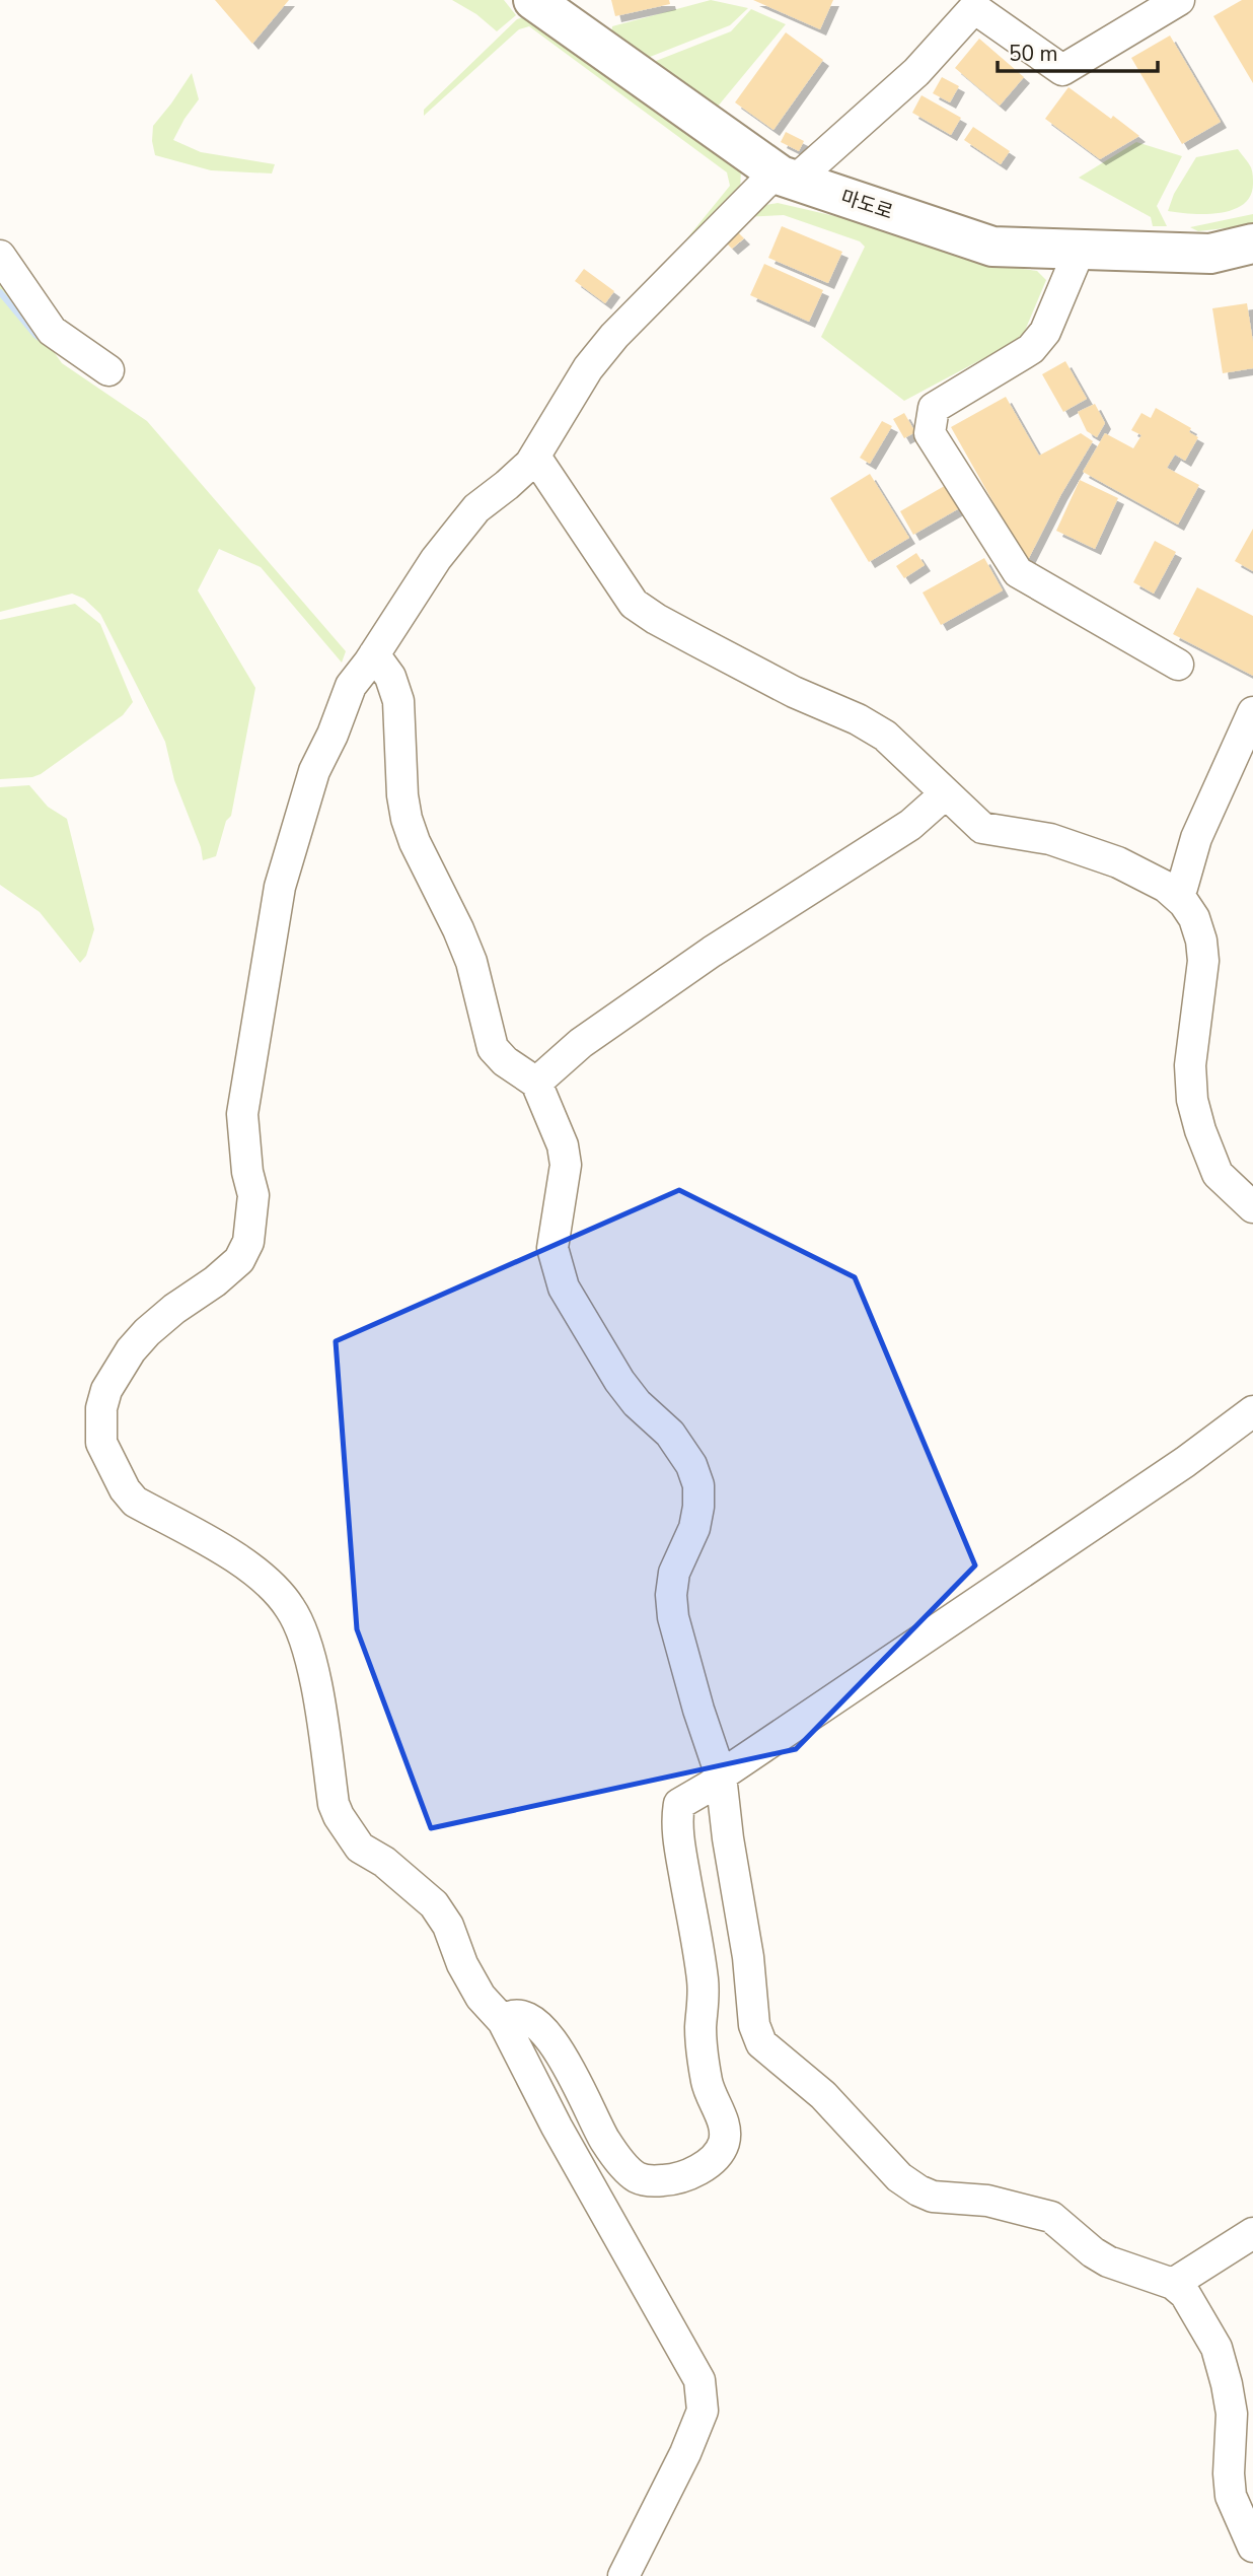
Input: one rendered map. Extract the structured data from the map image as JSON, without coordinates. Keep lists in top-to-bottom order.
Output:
{
  "streets": {
    "main road": ["마도로"]
  },
  "scale_bar": "50 m"
}
